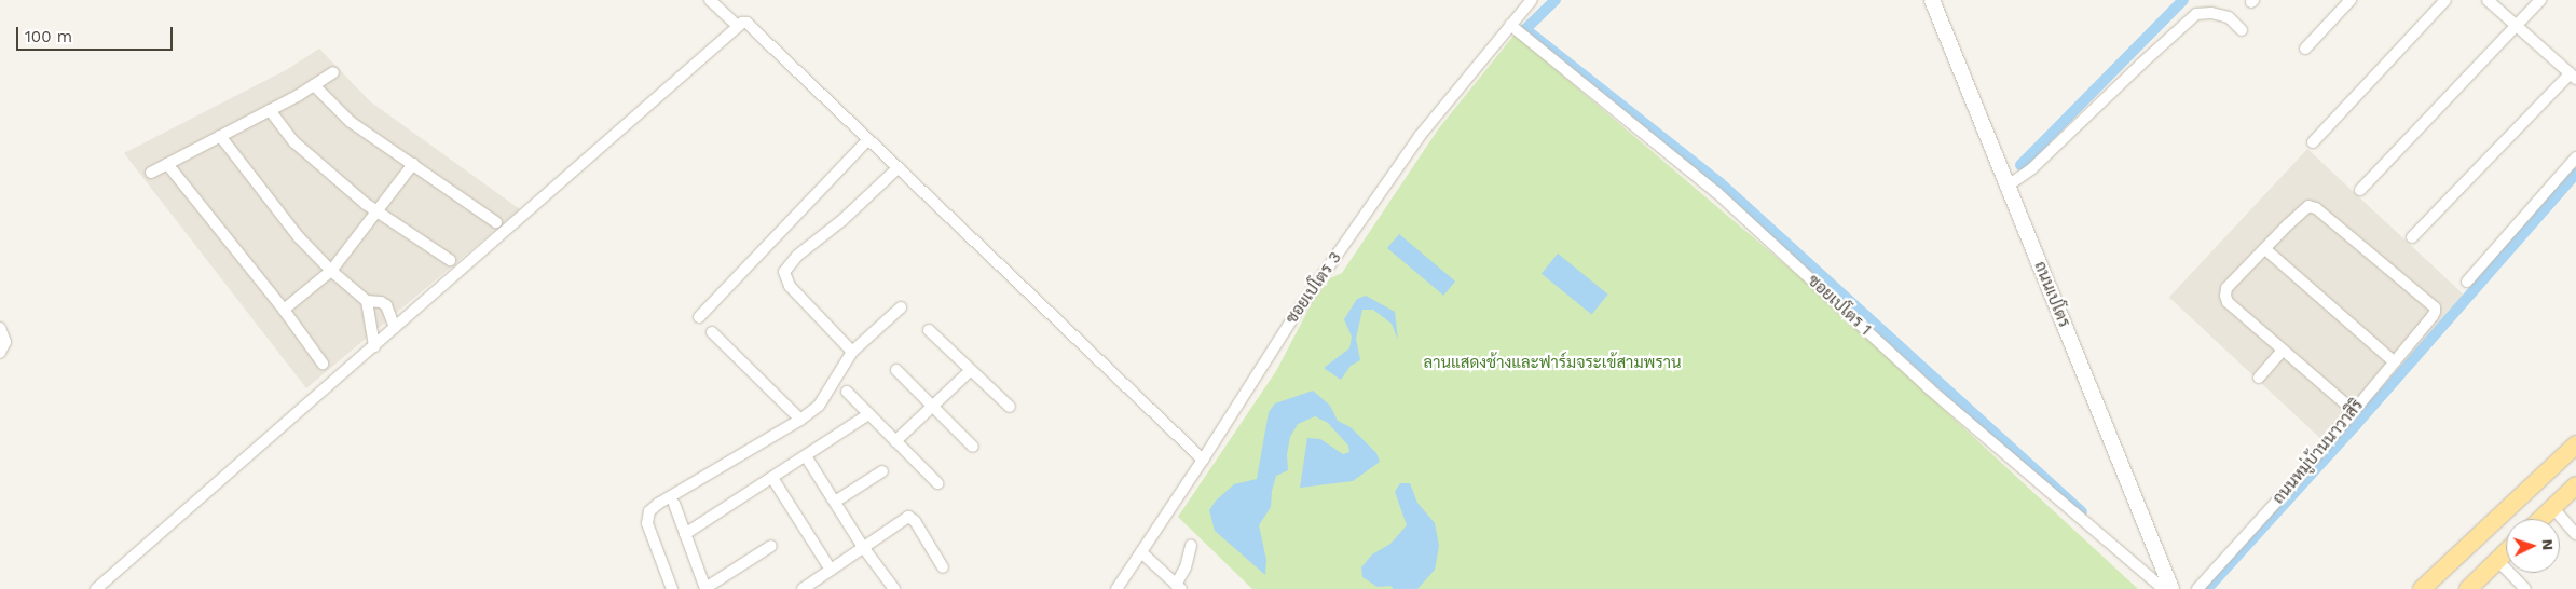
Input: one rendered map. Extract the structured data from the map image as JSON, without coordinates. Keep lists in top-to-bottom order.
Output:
{
  "streets": {
    "street": [
      "ซอยเปโตร 3",
      "ถนนเปโตร",
      "ซอยเปโตร 1",
      "ถนนหมู่บ้านนาวาสิริ"
    ]
  },
  "crossings": [
    ["ซอยเปโตร 3", "ซอยเปโตร 1"]
  ],
  "parks": ["ลานแสดงช้างและฟาร์มจระเข้สามพราน"],
  "scale_bar": "100 m",
  "north": "right"
}
